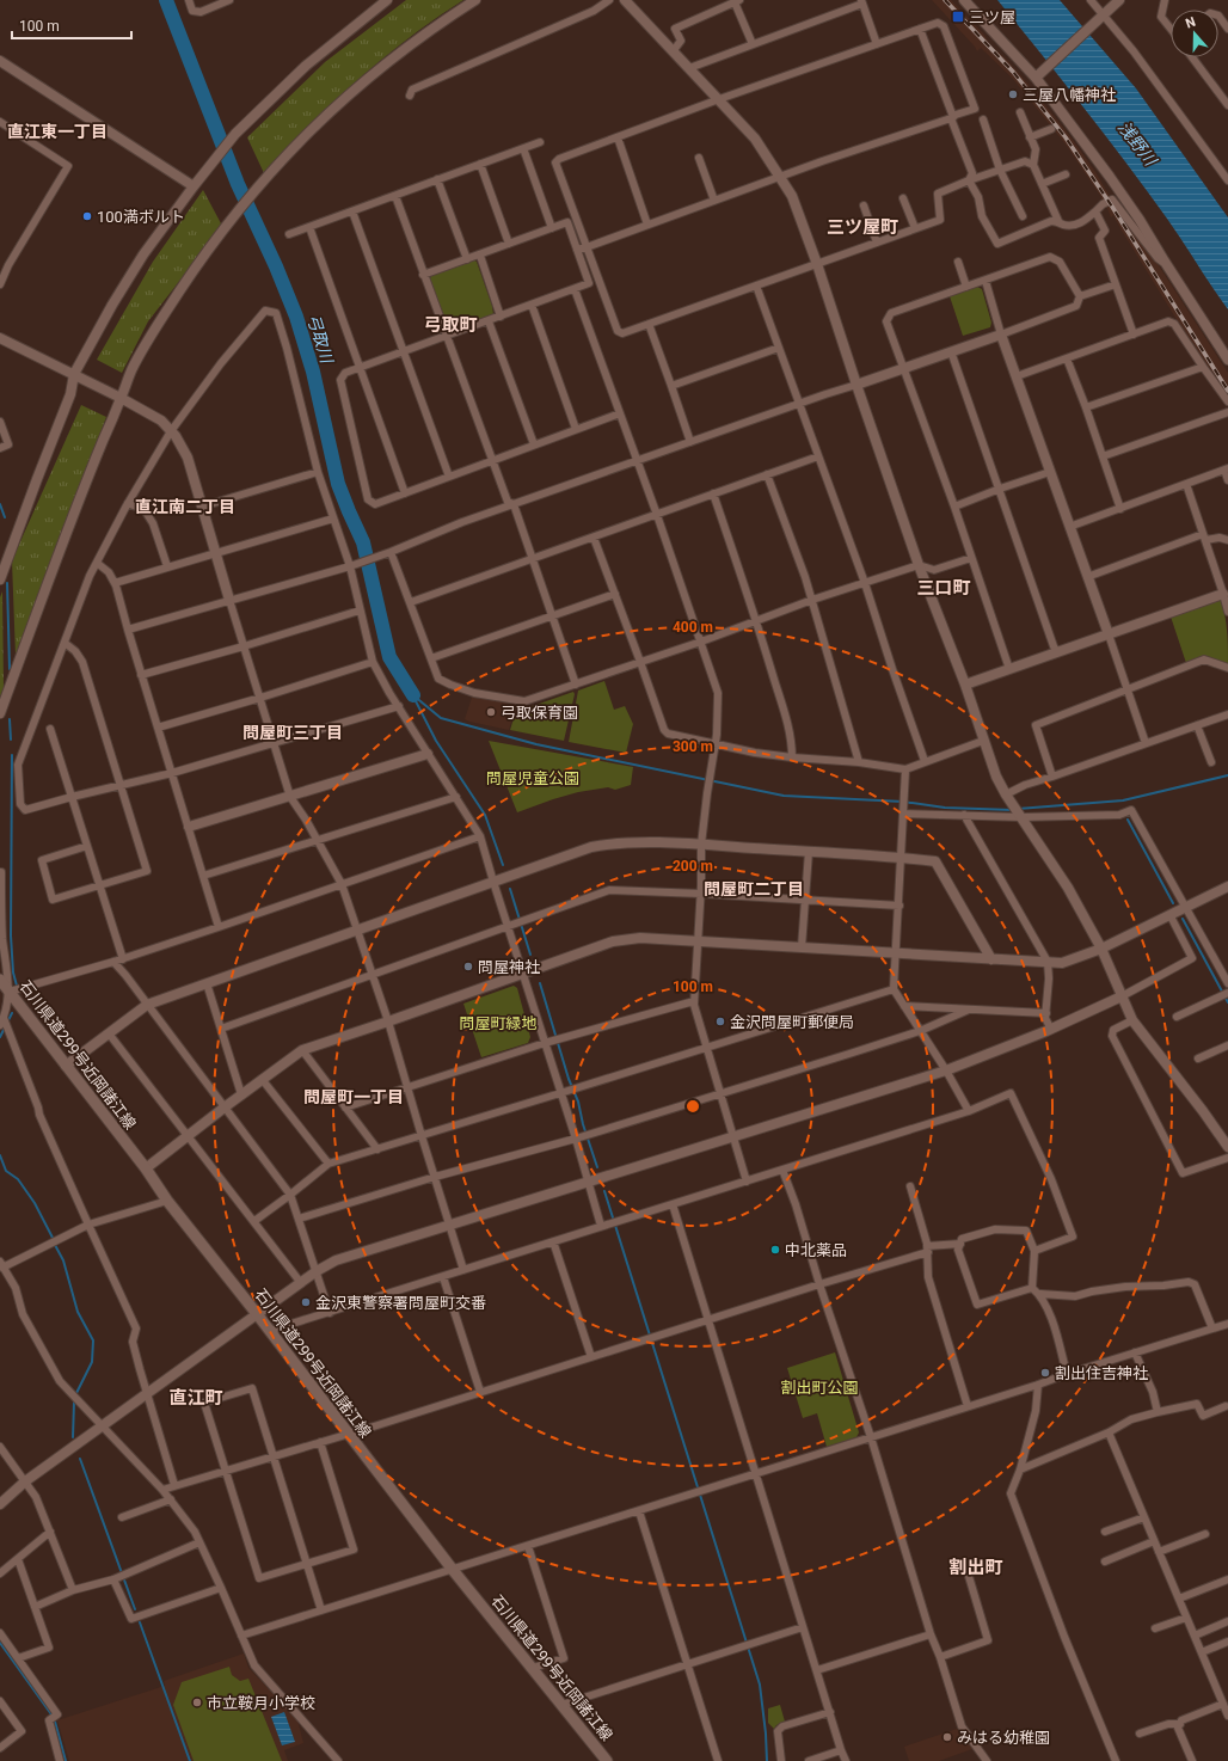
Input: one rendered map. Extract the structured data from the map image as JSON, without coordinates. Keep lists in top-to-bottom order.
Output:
{
  "streets": {
    "main road": ["石川県道299号近岡諸江線"]
  },
  "districts": [
    "直江東一丁目",
    "三ツ屋町",
    "弓取町",
    "直江南二丁目",
    "三口町",
    "問屋町三丁目",
    "問屋町二丁目",
    "問屋町一丁目",
    "直江町",
    "割出町"
  ],
  "water": ["浅野川", "弓取川"],
  "parks": ["問屋児童公園", "問屋町緑地", "割出町公園"],
  "places": {
    "transit": ["三ツ屋"],
    "other": [
      "三屋八幡神社",
      "100満ボルト",
      "弓取保育園",
      "問屋神社",
      "金沢問屋町郵便局",
      "中北薬品",
      "金沢東警察署問屋町交番",
      "割出住吉神社",
      "市立鞍月小学校",
      "みはる幼稚園"
    ]
  },
  "scale_bar": "100 m",
  "north": "top",
  "rings": [
    "400 m",
    "300 m",
    "200 m",
    "100 m"
  ]
}
